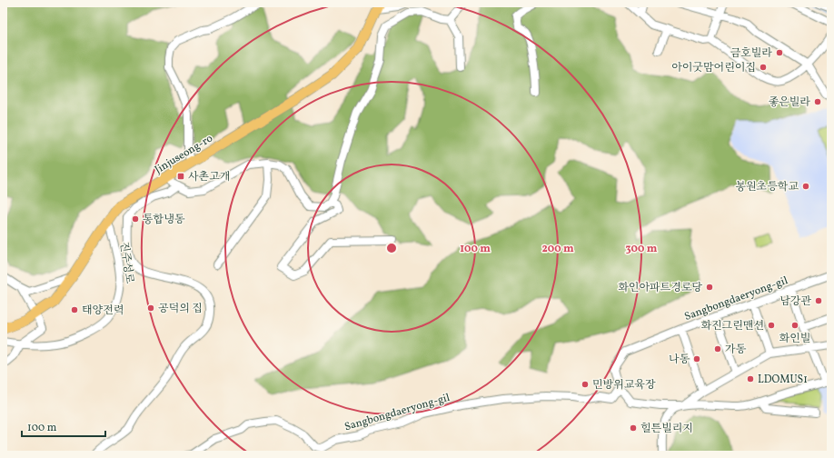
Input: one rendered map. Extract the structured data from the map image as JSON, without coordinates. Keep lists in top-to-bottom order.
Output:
{
  "streets": {
    "main road": ["Jinjuseong-ro"],
    "street": ["진주성로", "Sangbongdaeryong-gil"]
  },
  "crossings": [
    ["Jinjuseong-ro", "진주성로"]
  ],
  "places": {
    "other": [
      "금호빌라",
      "아이굿맘어린이집",
      "좋은빌라",
      "봉원초등학교",
      "통합냉동",
      "화인아파트경로당",
      "남강관",
      "공덕의 집",
      "태양전력",
      "화진그린맨션",
      "화인빌",
      "가동",
      "나동",
      "LDOMUS1",
      "민방위교육장",
      "힐튼빌리지"
    ],
    "transit": ["사촌고개"]
  },
  "scale_bar": "100 m",
  "rings": ["100 m", "200 m", "300 m"]
}
